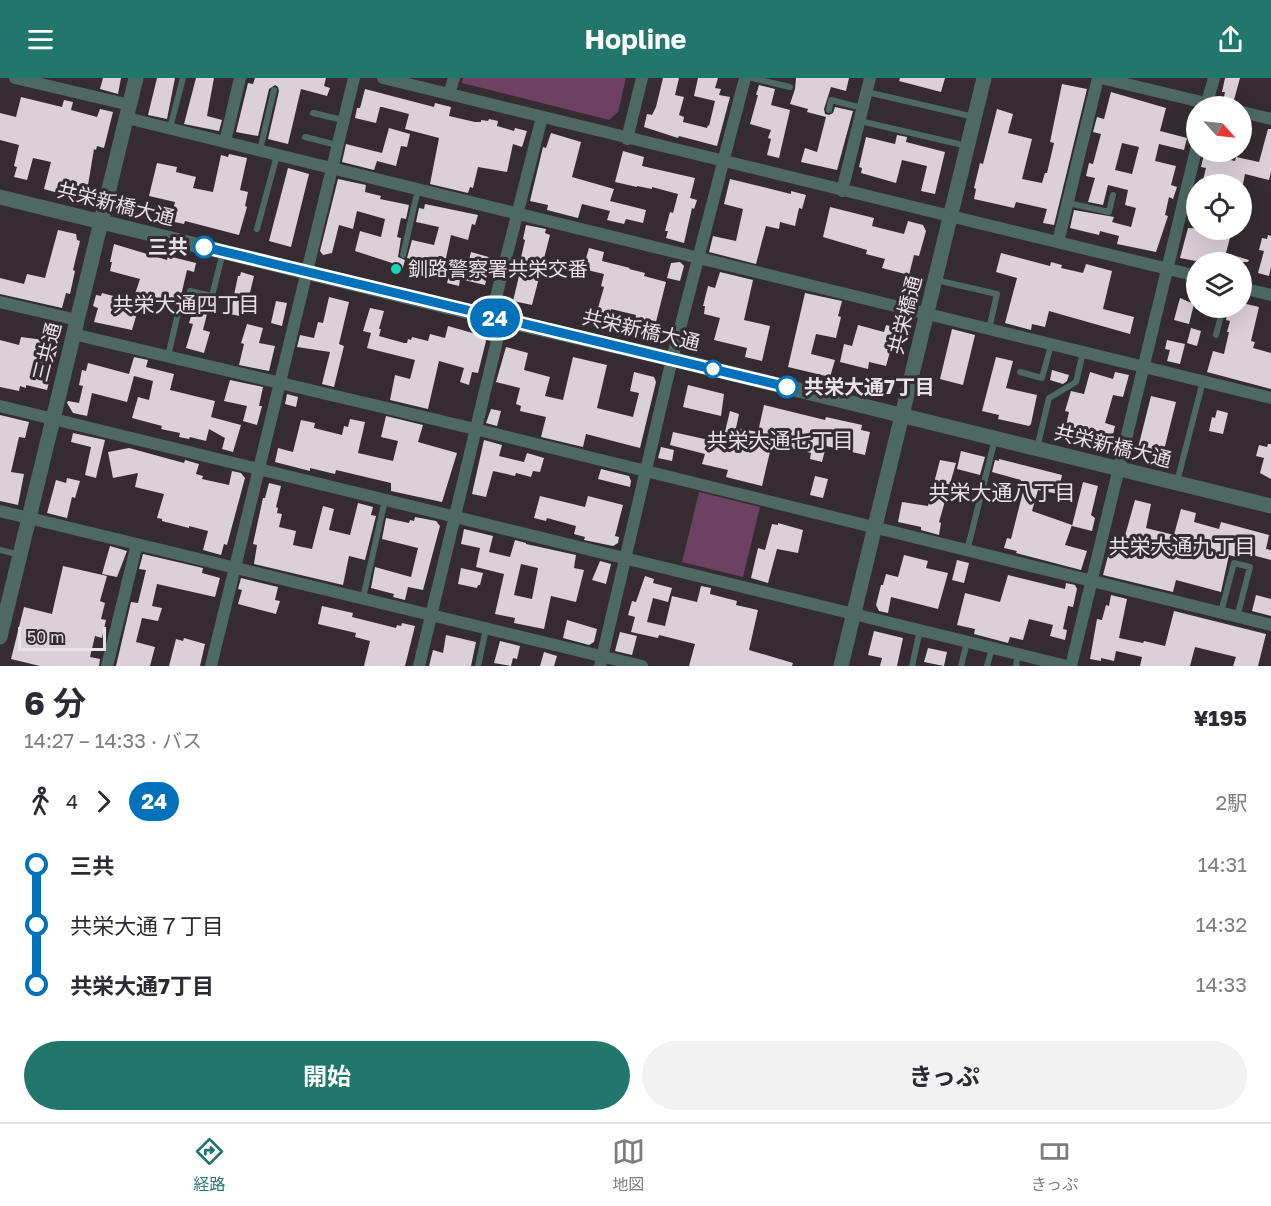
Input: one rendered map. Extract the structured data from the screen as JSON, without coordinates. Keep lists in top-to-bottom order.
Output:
{
  "streets": {
    "street": ["共栄新橋大通", "共栄橋通", "三共通"]
  },
  "crossings": [
    ["共栄新橋大通", "共栄橋通"],
    ["共栄新橋大通", "三共通"]
  ],
  "districts": [
    "共栄大通四丁目",
    "共栄大通七丁目",
    "共栄大通八丁目",
    "共栄大通九丁目"
  ],
  "places": ["三共", "釧路警察署共栄交番", "共栄大通7丁目"],
  "lines": ["bus line 24"],
  "scale_bar": "50 m",
  "north": "bottom right",
  "page": {
    "header": "Hopline",
    "on_map": "24",
    "scale": "50 m",
    "heading": ["6 分", "14:27 – 14:33 · バス", "¥195"],
    "legs": ["4", "24", "2駅"],
    "list": [
      {
        "name": "三共",
        "value": "14:31"
      },
      {
        "name": "共栄大通７丁目",
        "value": "14:32"
      },
      {
        "name": "共栄大通7丁目",
        "value": "14:33"
      }
    ],
    "buttons": ["開始", "きっぷ"],
    "tabs": ["経路", "地図", "きっぷ"]
  }
}
